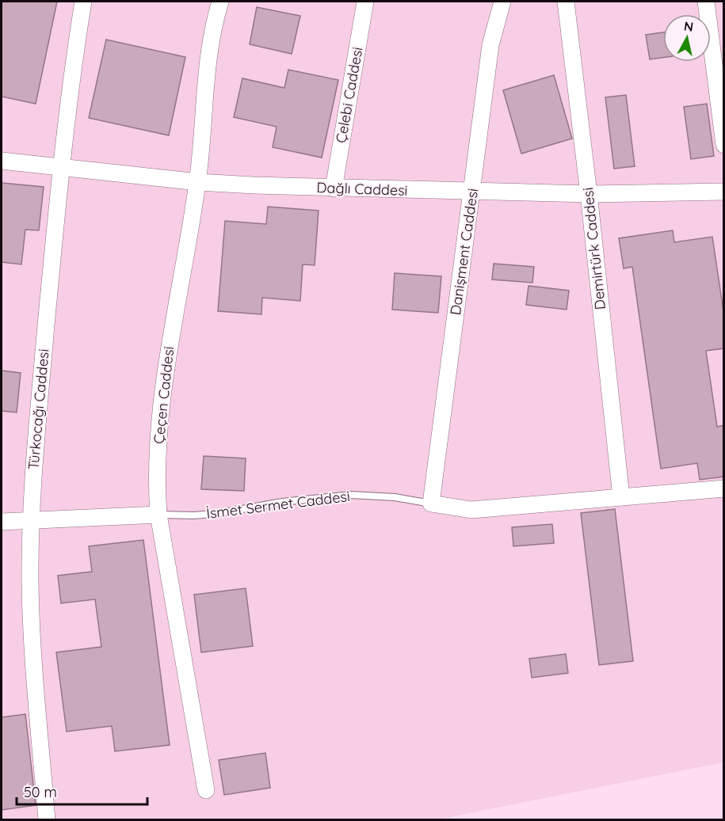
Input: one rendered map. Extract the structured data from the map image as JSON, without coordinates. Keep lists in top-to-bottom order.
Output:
{
  "streets": {
    "street": [
      "Çelebi Caddesi",
      "Dağlı Caddesi",
      "Demirtürk Caddesi",
      "Danişment Caddesi",
      "Çeçen Caddesi",
      "Türkocağı Caddesi",
      "İsmet Sermet Caddesi"
    ]
  },
  "crossings": [
    ["Çelebi Caddesi", "Dağlı Caddesi"],
    ["Dağlı Caddesi", "Demirtürk Caddesi"],
    ["Dağlı Caddesi", "Danişment Caddesi"],
    ["Dağlı Caddesi", "Çeçen Caddesi"],
    ["Dağlı Caddesi", "Türkocağı Caddesi"],
    ["Demirtürk Caddesi", "İsmet Sermet Caddesi"],
    ["Danişment Caddesi", "İsmet Sermet Caddesi"],
    ["Çeçen Caddesi", "İsmet Sermet Caddesi"],
    ["Türkocağı Caddesi", "İsmet Sermet Caddesi"]
  ],
  "scale_bar": "50 m",
  "north": "top"
}
